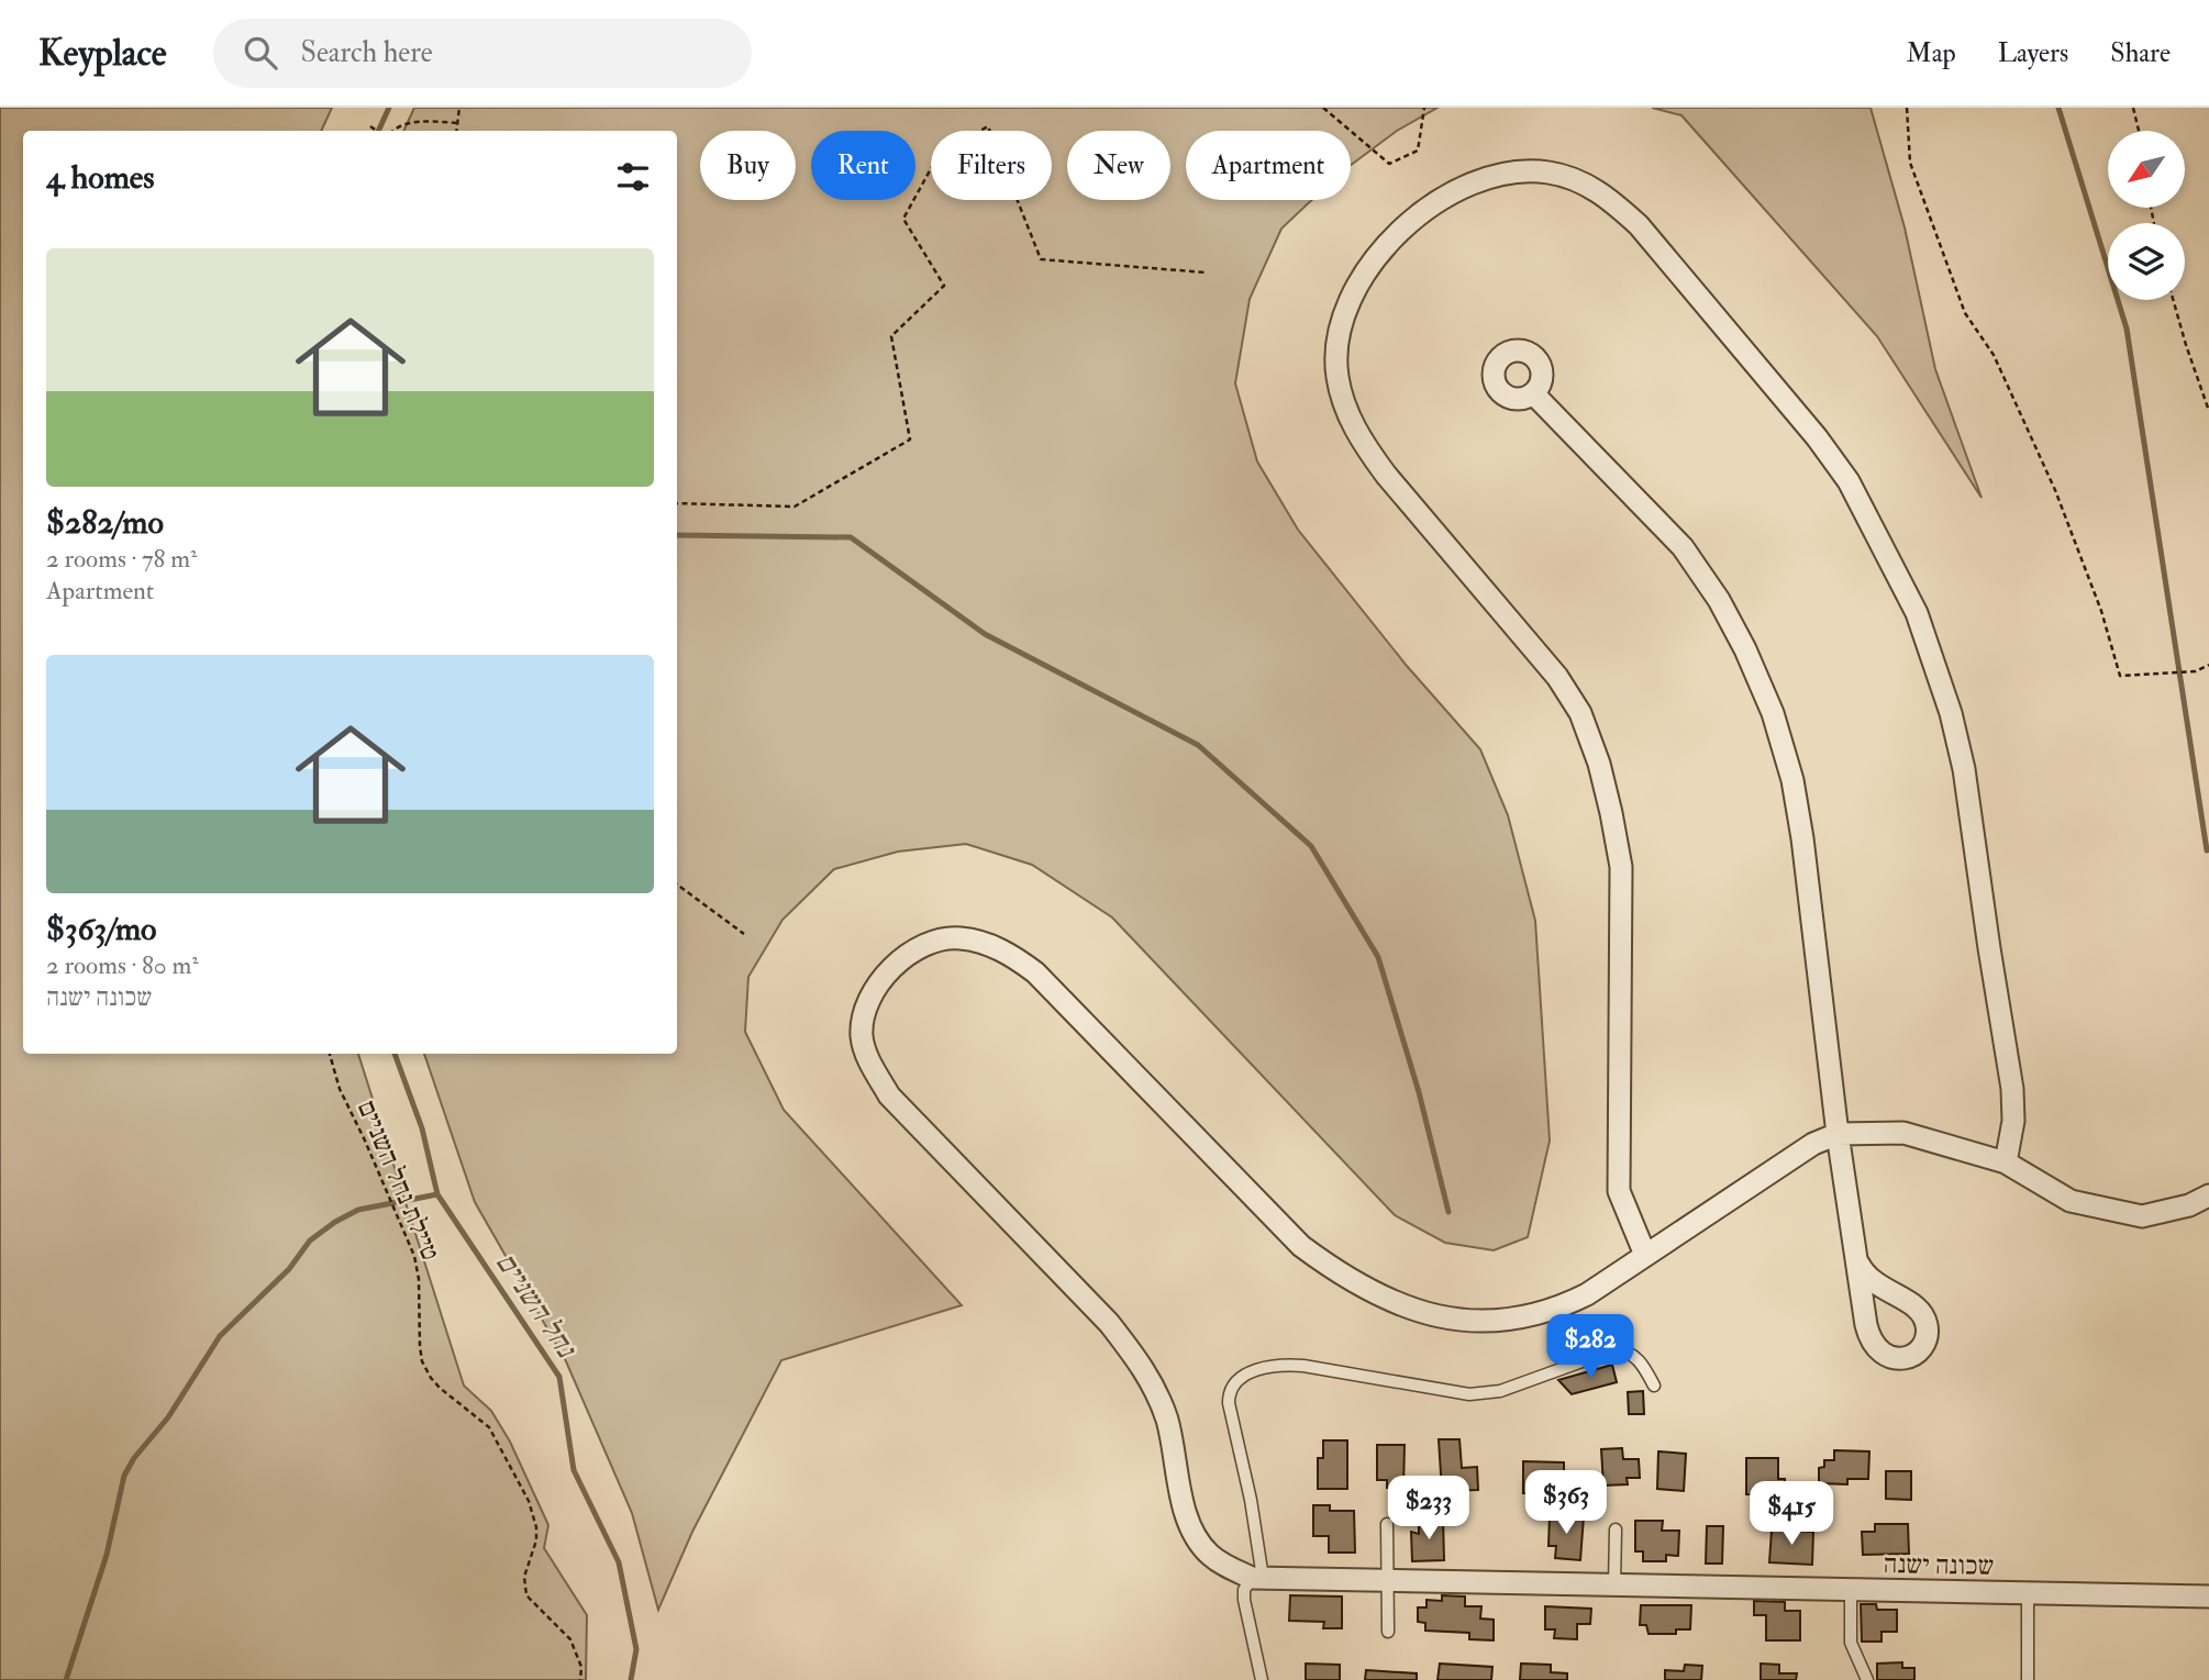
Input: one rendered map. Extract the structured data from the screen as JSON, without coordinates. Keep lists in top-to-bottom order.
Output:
{
  "streets": {
    "street": ["שכונה ישנה"],
    "path": ["טיילת נחל השניים"]
  },
  "water": ["נחל השניים"],
  "north": "bottom left",
  "page": {
    "header": "Keyplace",
    "search": "Search here",
    "nav": ["Map", "Layers", "Share"],
    "chip": [
      "Buy",
      "Rent",
      "Filters",
      "New",
      "Apartment"
    ],
    "heading": "4 homes",
    "list": [
      {
        "name": "$282/mo",
        "note": "2 rooms · 78 m² · Apartment"
      },
      {
        "name": "$363/mo",
        "note": "2 rooms · 80 m² · שכונה ישנה"
      }
    ],
    "price": [
      "$282",
      "$363",
      "$233",
      "$415"
    ]
  }
}
